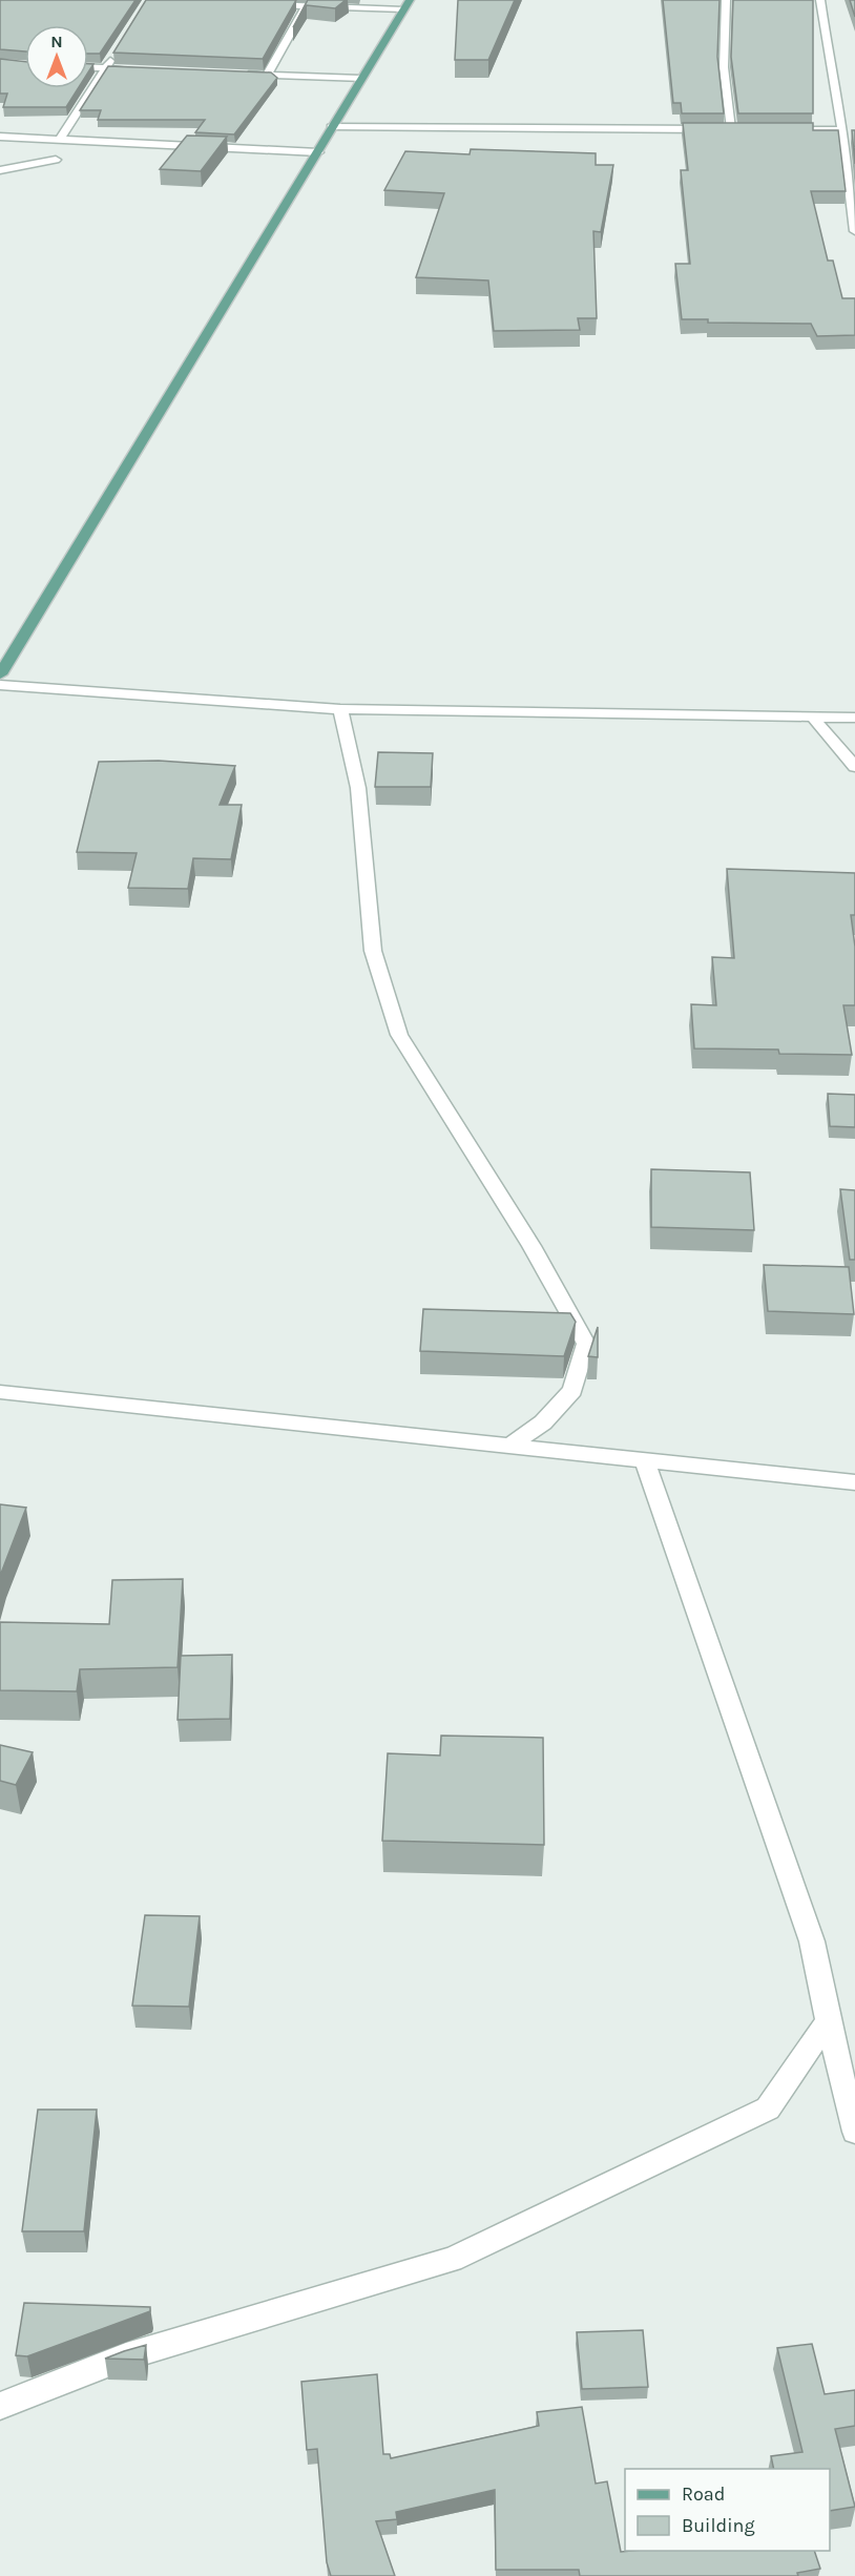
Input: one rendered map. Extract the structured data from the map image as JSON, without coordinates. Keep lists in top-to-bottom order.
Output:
{
  "legend": ["Road", "Building"],
  "north": "top"
}
